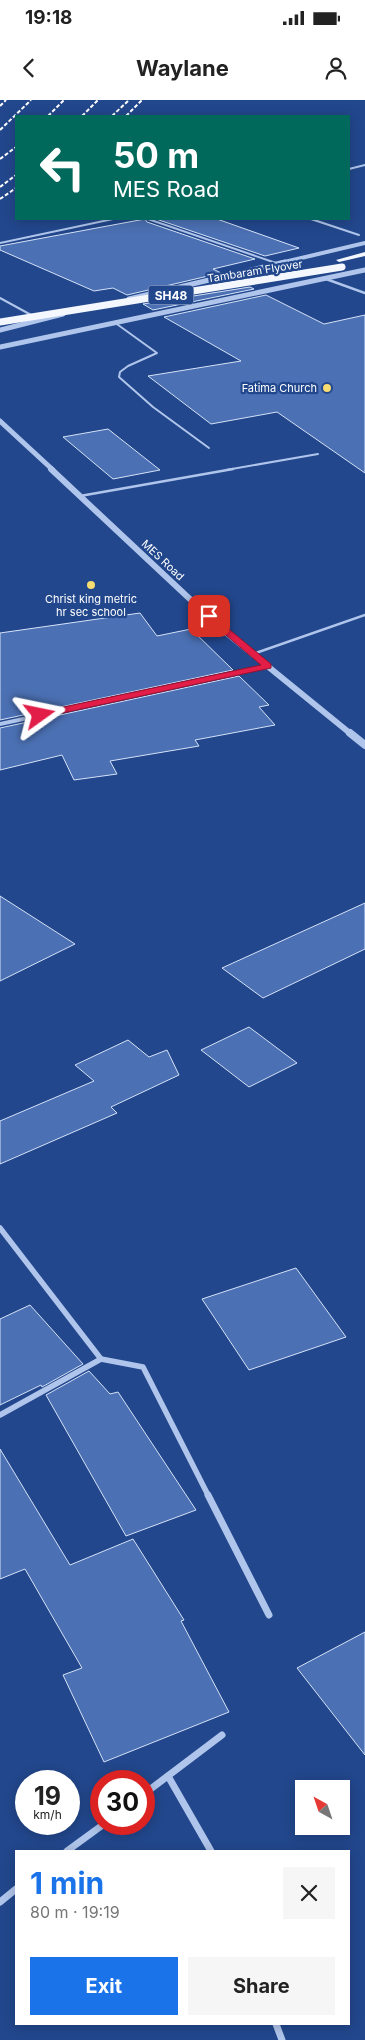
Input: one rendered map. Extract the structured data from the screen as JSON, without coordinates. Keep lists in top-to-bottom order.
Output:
{
  "streets": {
    "main road": ["Tambaram Flyover", "SH48"],
    "street": ["MES Road"]
  },
  "places": ["Fatima Church", "Christ king metric hr sec school"],
  "north": "top left",
  "page": {
    "status": "19:18",
    "header": "Waylane",
    "turn": ["50 m", "MES Road"],
    "speed": "19 km/h",
    "limit": "30",
    "heading": ["1 min", "80 m · 19:19"],
    "buttons": ["Exit", "Share"]
  }
}
